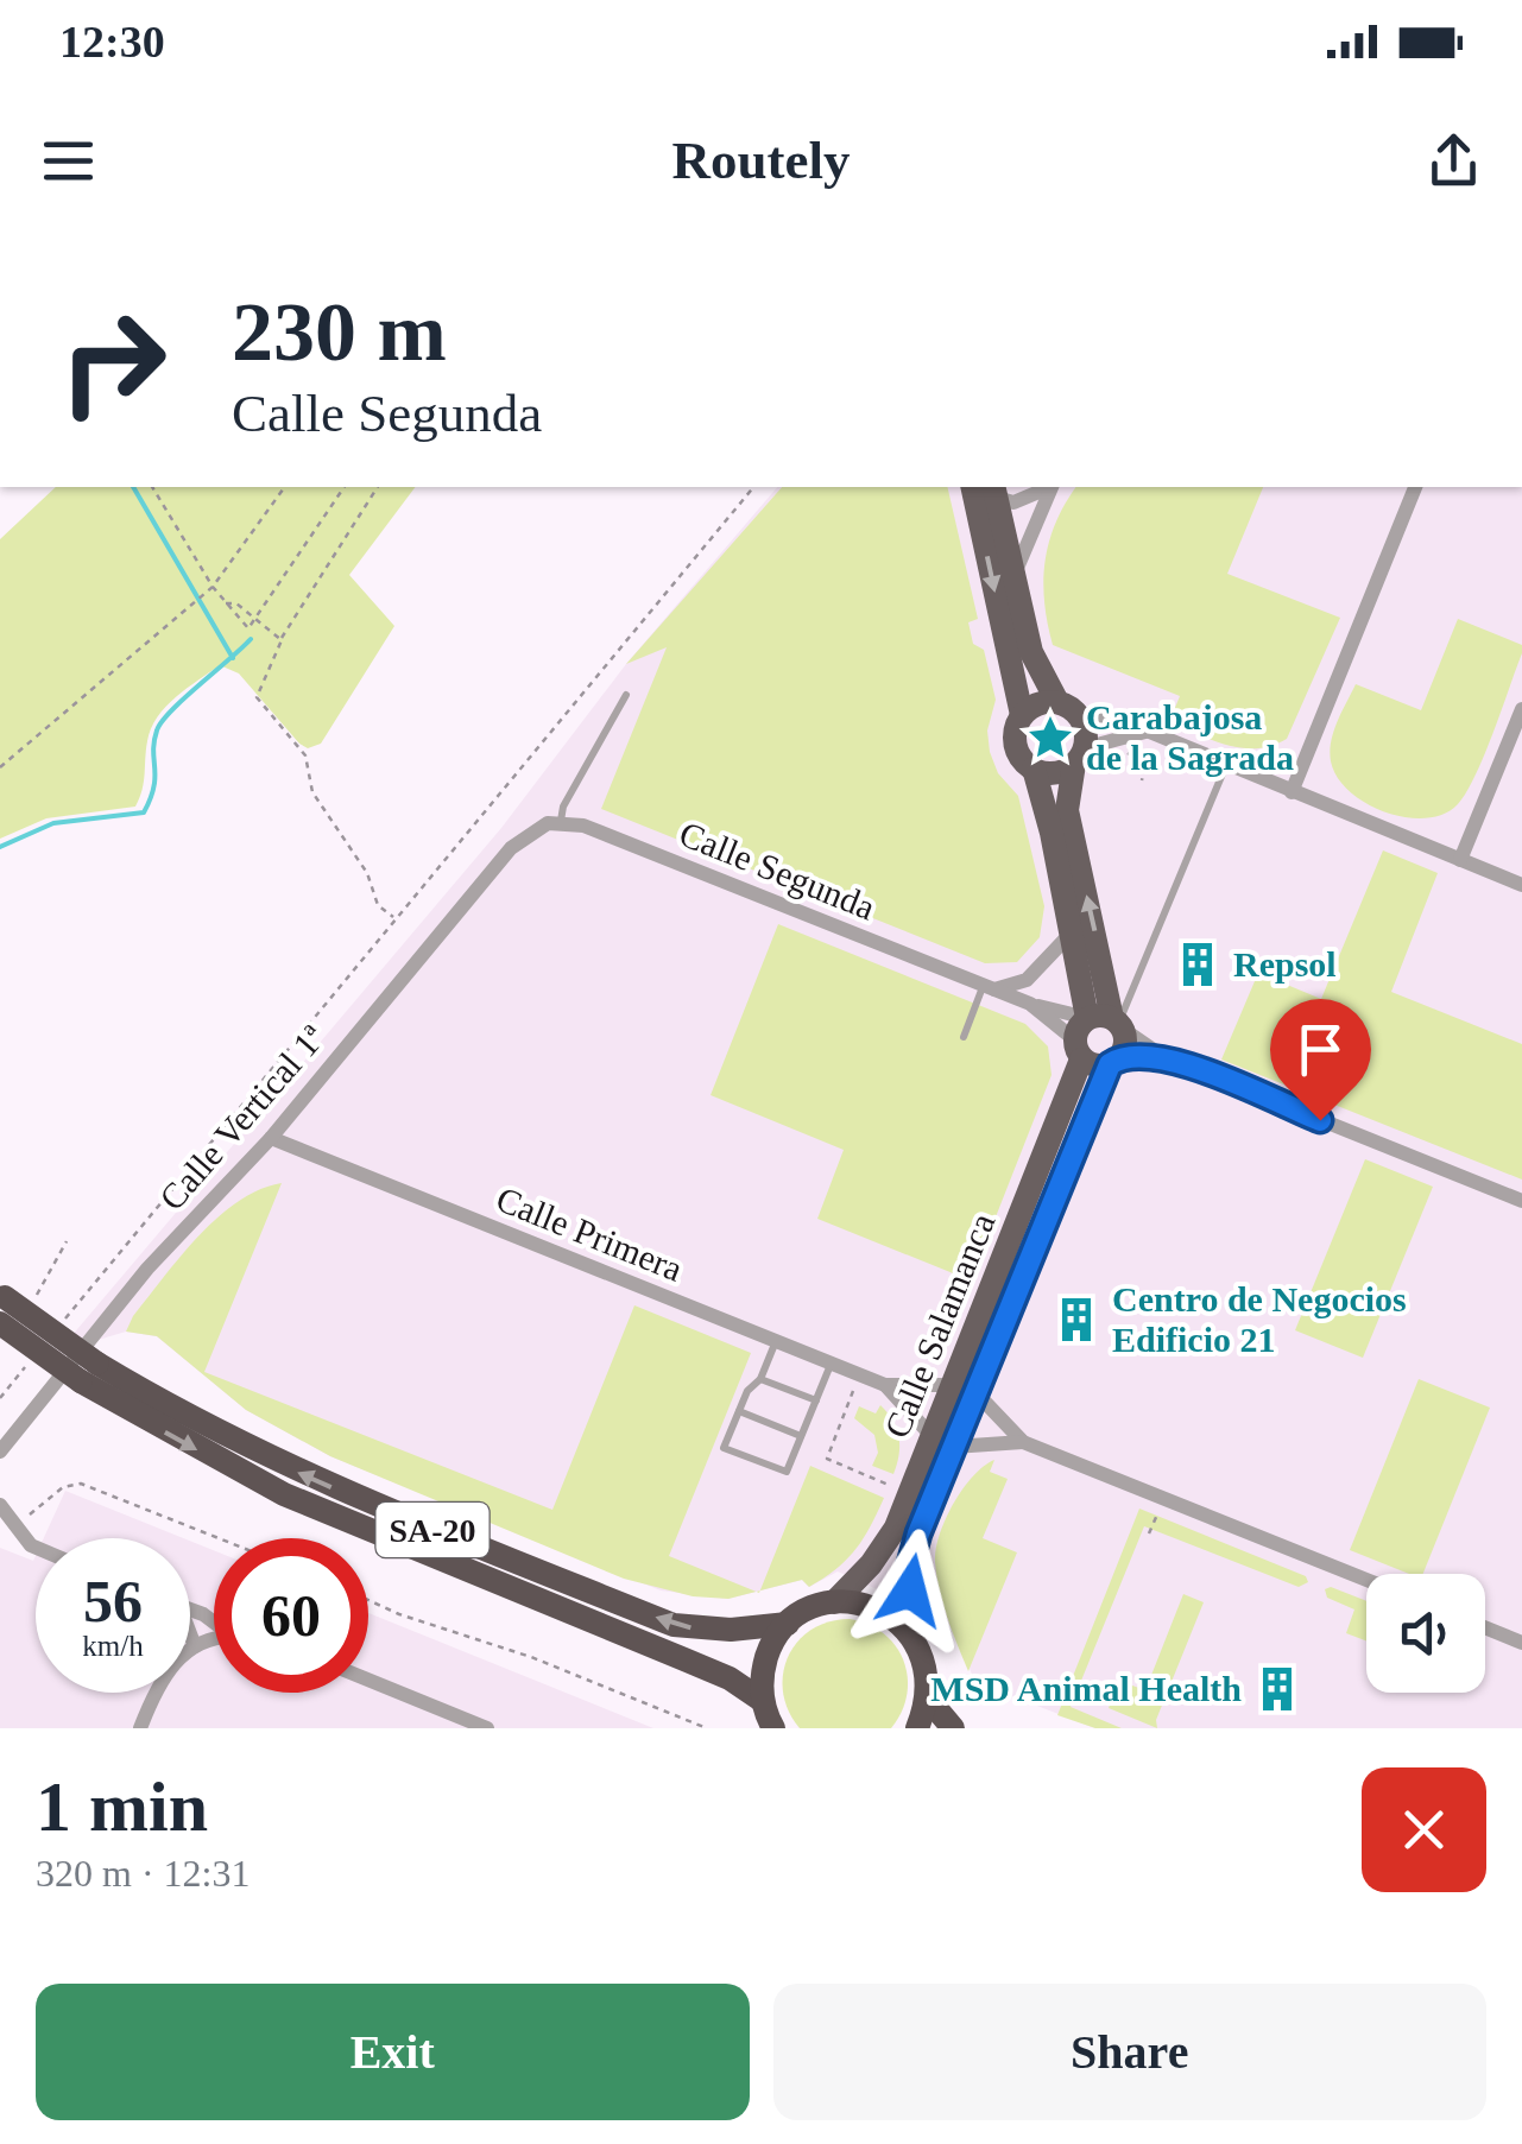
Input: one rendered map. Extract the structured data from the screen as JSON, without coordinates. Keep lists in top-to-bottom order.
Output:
{
  "streets": {
    "highway": ["SA-20"],
    "main road": ["Calle Salamanca"],
    "street": ["Calle Segunda", "Calle Vertical 1ª", "Calle Primera"]
  },
  "crossings": [
    ["Calle Segunda", "Calle Vertical 1ª"],
    ["Calle Segunda", "Calle Salamanca"],
    ["Calle Vertical 1ª", "Calle Primera"],
    ["Calle Primera", "Calle Salamanca"],
    ["Calle Salamanca", "SA-20"]
  ],
  "places": {
    "place": ["Carabajosa de la Sagrada"],
    "building": ["Repsol", "Centro de Negocios Edificio 21", "MSD Animal Health"]
  },
  "page": {
    "status": "12:30",
    "header": "Routely",
    "turn": ["230 m", "Calle Segunda"],
    "speed": "56 km/h",
    "limit": "60",
    "heading": ["1 min", "320 m · 12:31"],
    "buttons": ["Exit", "Share"]
  }
}
